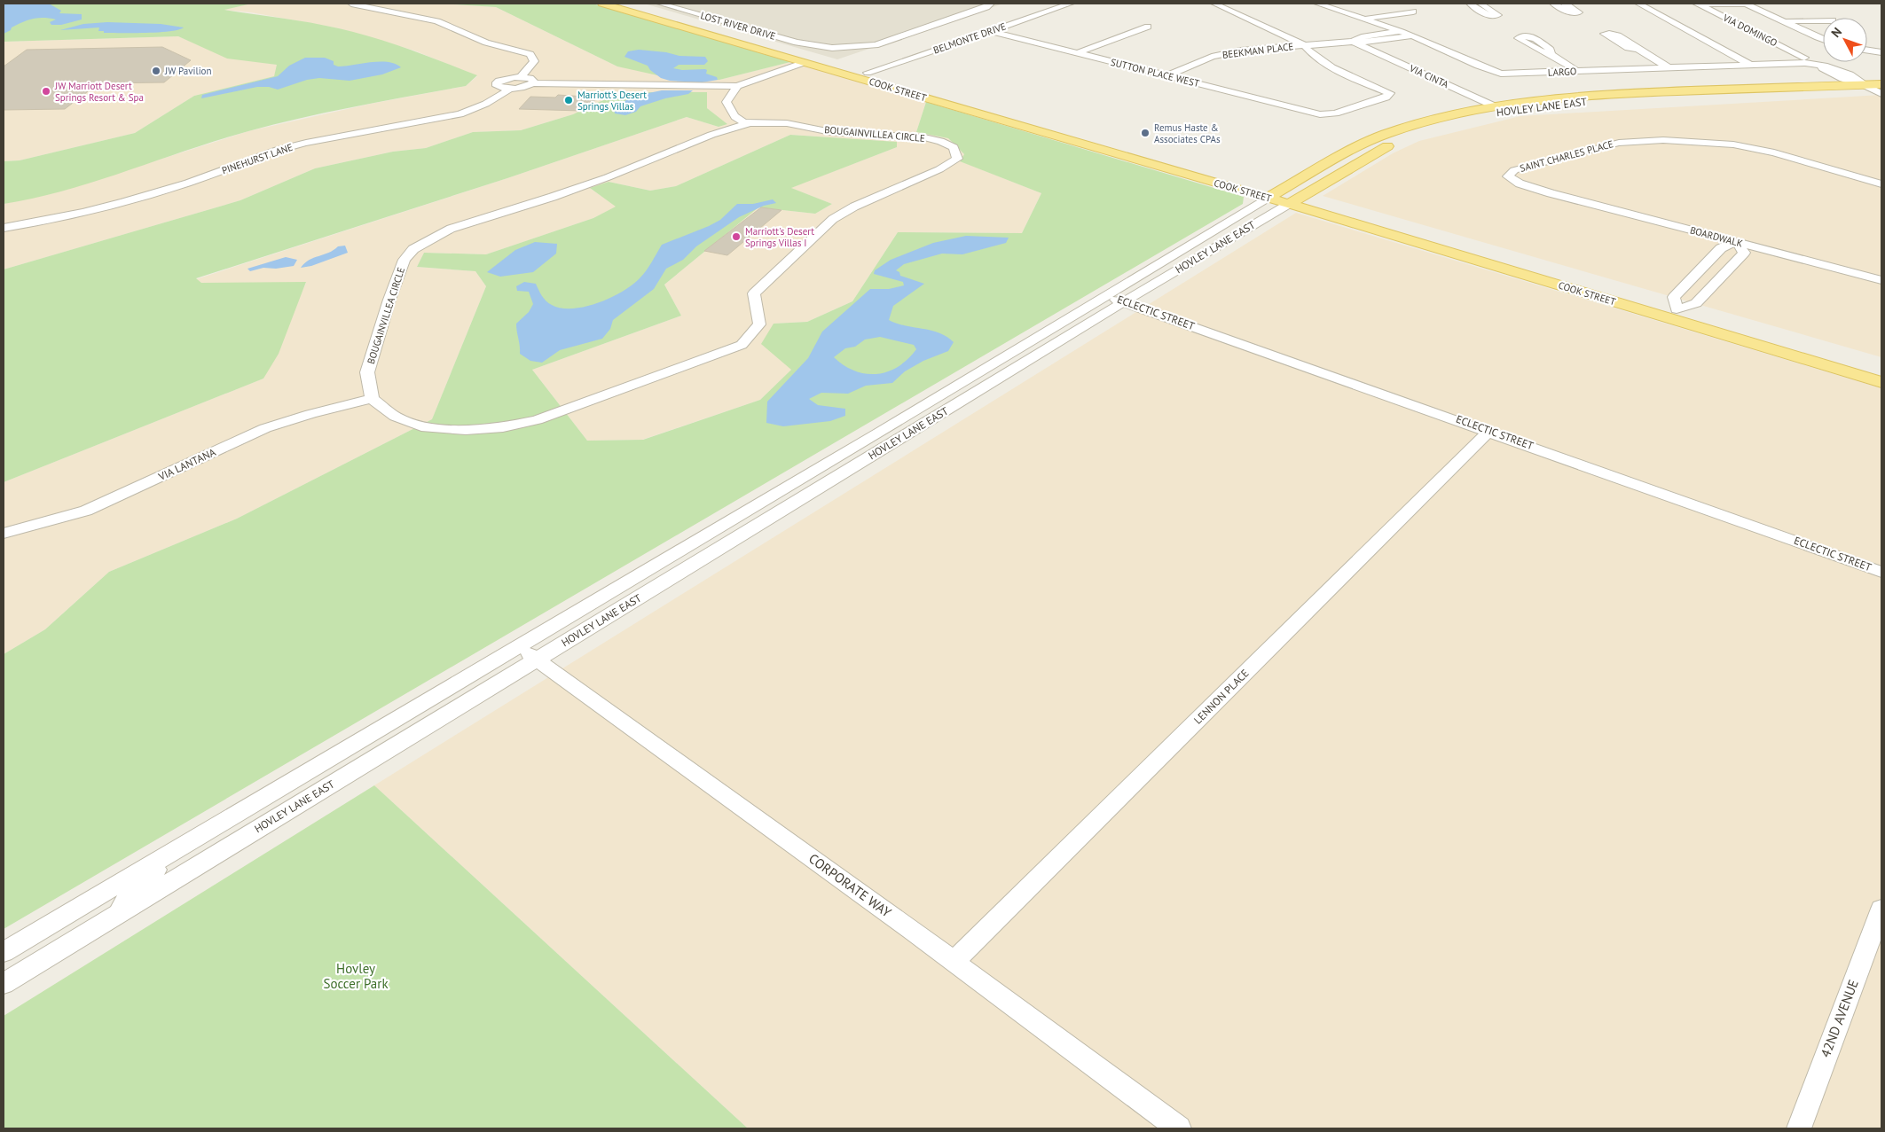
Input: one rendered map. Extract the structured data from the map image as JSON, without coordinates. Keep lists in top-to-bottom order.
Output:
{
  "streets": {
    "main road": ["COOK STREET", "HOVLEY LANE EAST"],
    "street": [
      "LOST RIVER DRIVE",
      "VIA DOMINGO",
      "BELMONTE DRIVE",
      "BEEKMAN PLACE",
      "LARGO",
      "SUTTON PLACE WEST",
      "VIA CINTA",
      "BOUGAINVILLEA CIRCLE",
      "SAINT CHARLES PLACE",
      "PINEHURST LANE",
      "BOARDWALK",
      "ECLECTIC STREET",
      "VIA LANTANA",
      "LENNON PLACE",
      "CORPORATE WAY",
      "42ND AVENUE"
    ]
  },
  "crossings": [
    ["BELMONTE DRIVE", "SUTTON PLACE WEST"],
    ["BELMONTE DRIVE", "COOK STREET"],
    ["BEEKMAN PLACE", "LARGO"],
    ["BEEKMAN PLACE", "SUTTON PLACE WEST"],
    ["BEEKMAN PLACE", "VIA CINTA"],
    ["LARGO", "HOVLEY LANE EAST"],
    ["VIA CINTA", "HOVLEY LANE EAST"],
    ["COOK STREET", "HOVLEY LANE EAST"],
    ["HOVLEY LANE EAST", "ECLECTIC STREET"],
    ["HOVLEY LANE EAST", "CORPORATE WAY"],
    ["BOUGAINVILLEA CIRCLE", "VIA LANTANA"],
    ["SAINT CHARLES PLACE", "BOARDWALK"],
    ["ECLECTIC STREET", "LENNON PLACE"],
    ["LENNON PLACE", "CORPORATE WAY"]
  ],
  "parks": ["Hovley Soccer Park"],
  "places": [
    "JW Pavilion",
    "JW Marriott Desert Springs Resort & Spa",
    "Marriott's Desert Springs Villas",
    "Remus Haste & Associates CPAs",
    "Marriott's Desert Springs Villas I"
  ],
  "north": "top left"
}
